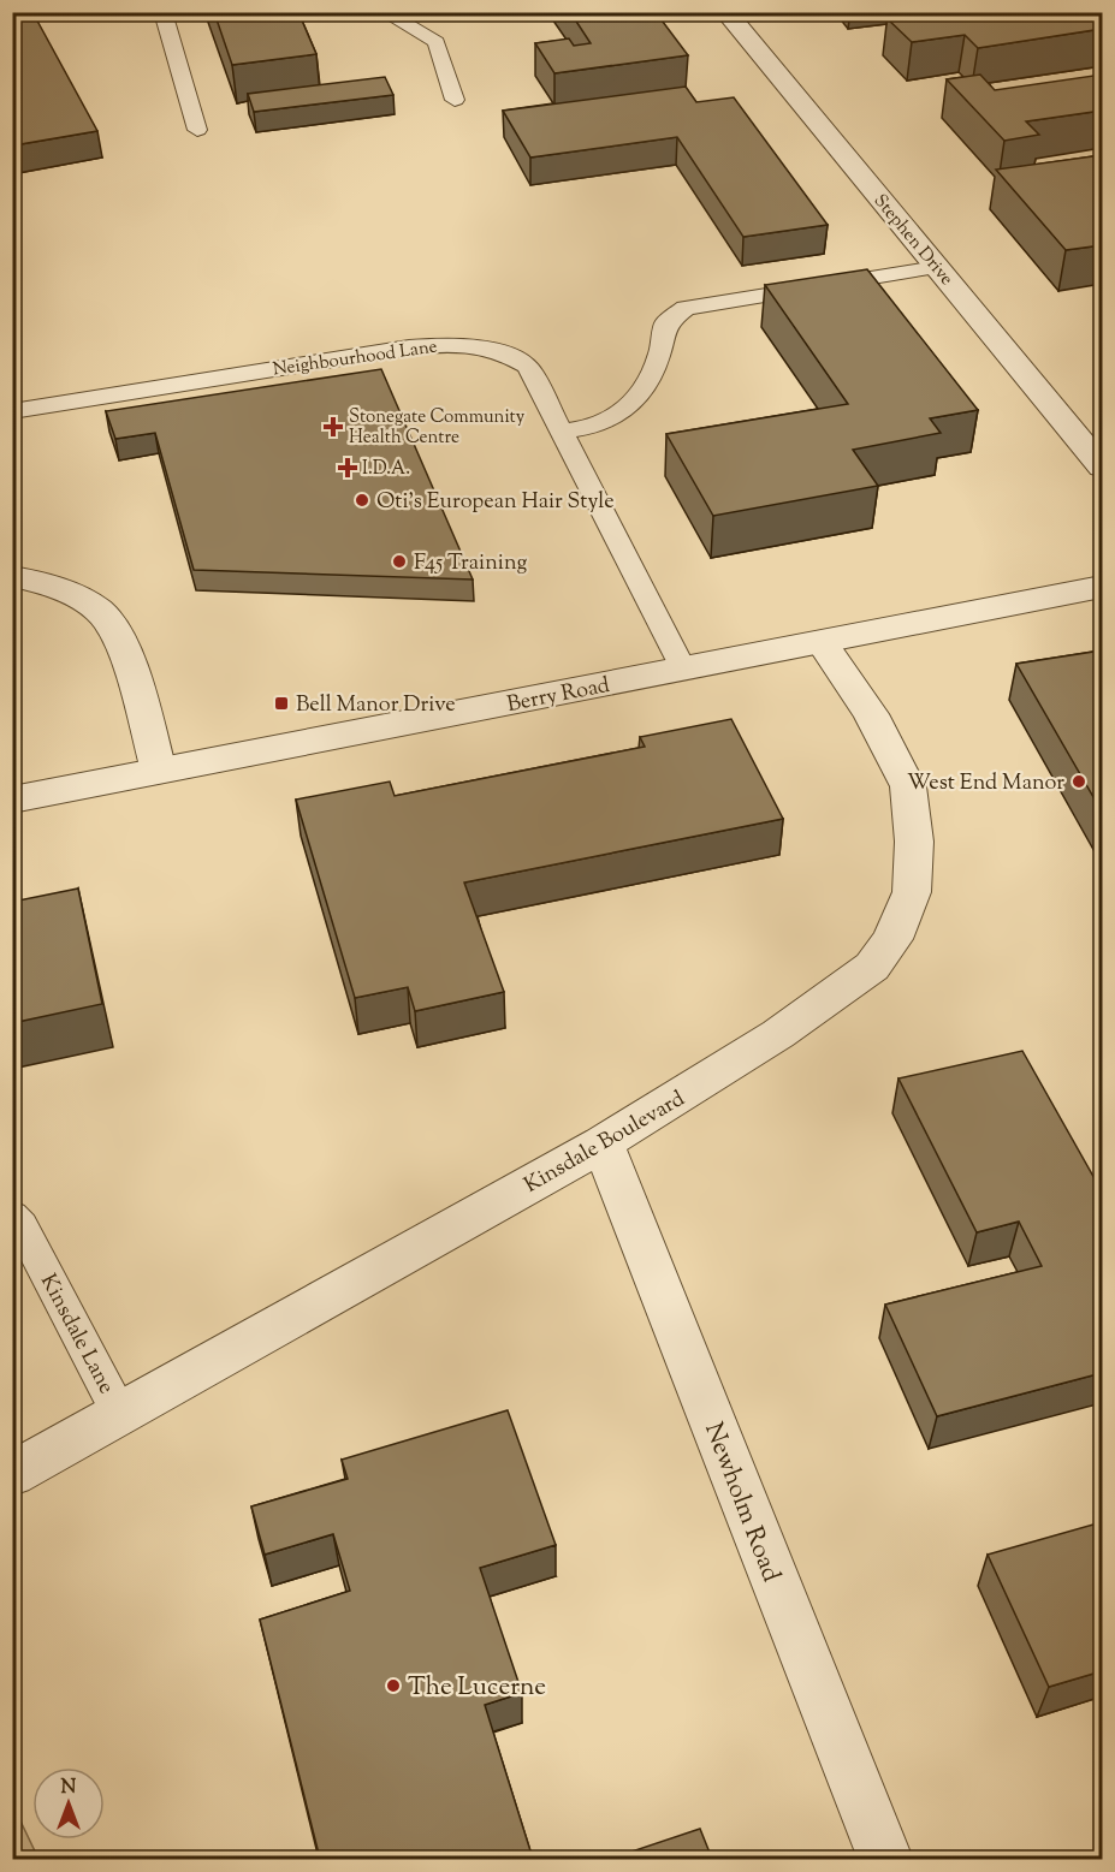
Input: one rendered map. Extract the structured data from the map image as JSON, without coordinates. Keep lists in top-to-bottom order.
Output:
{
  "streets": {
    "street": [
      "Stephen Drive",
      "Berry Road",
      "Kinsdale Boulevard",
      "Newholm Road"
    ],
    "lane": ["Neighbourhood Lane", "Kinsdale Lane"]
  },
  "crossings": [
    ["Neighbourhood Lane", "Berry Road"],
    ["Berry Road", "Kinsdale Boulevard"],
    ["Kinsdale Boulevard", "Kinsdale Lane"],
    ["Kinsdale Boulevard", "Newholm Road"]
  ],
  "places": {
    "health": ["Stonegate Community Health Centre", "I.D.A."],
    "other": [
      "Oti's European Hair Style",
      "F45 Training",
      "West End Manor",
      "The Lucerne"
    ],
    "transit": ["Bell Manor Drive"]
  },
  "north": "top"
}
